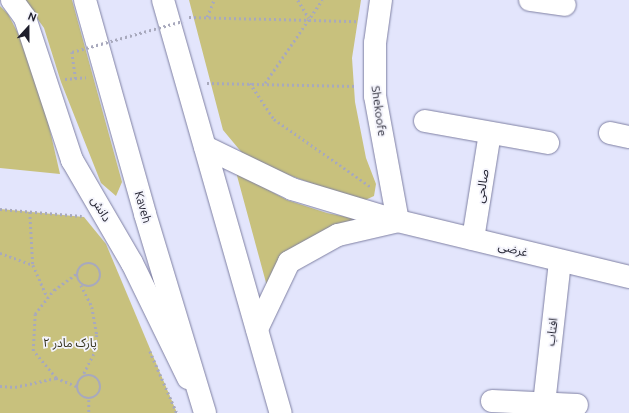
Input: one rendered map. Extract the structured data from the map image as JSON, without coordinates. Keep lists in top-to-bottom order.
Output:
{
  "streets": {
    "main road": [
      "Shekoofe",
      "صالحی",
      "Kaveh",
      "دانش",
      "غرضی",
      "افتاب"
    ]
  },
  "crossings": [
    ["Shekoofe", "غرضی"],
    ["صالحی", "غرضی"],
    ["Kaveh", "دانش"],
    ["غرضی", "افتاب"]
  ],
  "parks": ["پارک مادر ۲"],
  "north": "top"
}
